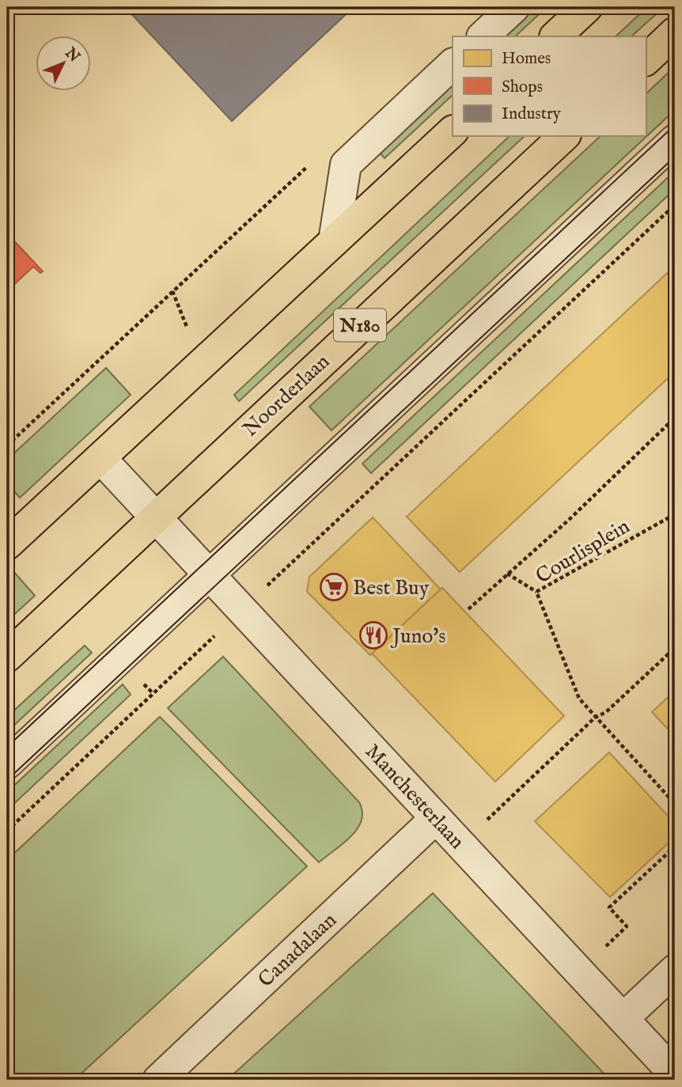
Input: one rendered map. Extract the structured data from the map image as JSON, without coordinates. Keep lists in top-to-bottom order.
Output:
{
  "streets": {
    "main road": ["N180", "Noorderlaan"],
    "street": ["Manchesterlaan", "Canadalaan"],
    "path": ["Courlisplein"]
  },
  "crossings": [
    ["Noorderlaan", "Manchesterlaan"],
    ["Manchesterlaan", "Canadalaan"]
  ],
  "places": {
    "supermarket": ["Best Buy"],
    "restaurant": ["Juno's"]
  },
  "legend": ["Homes", "Shops", "Industry"],
  "north": "top right"
}
